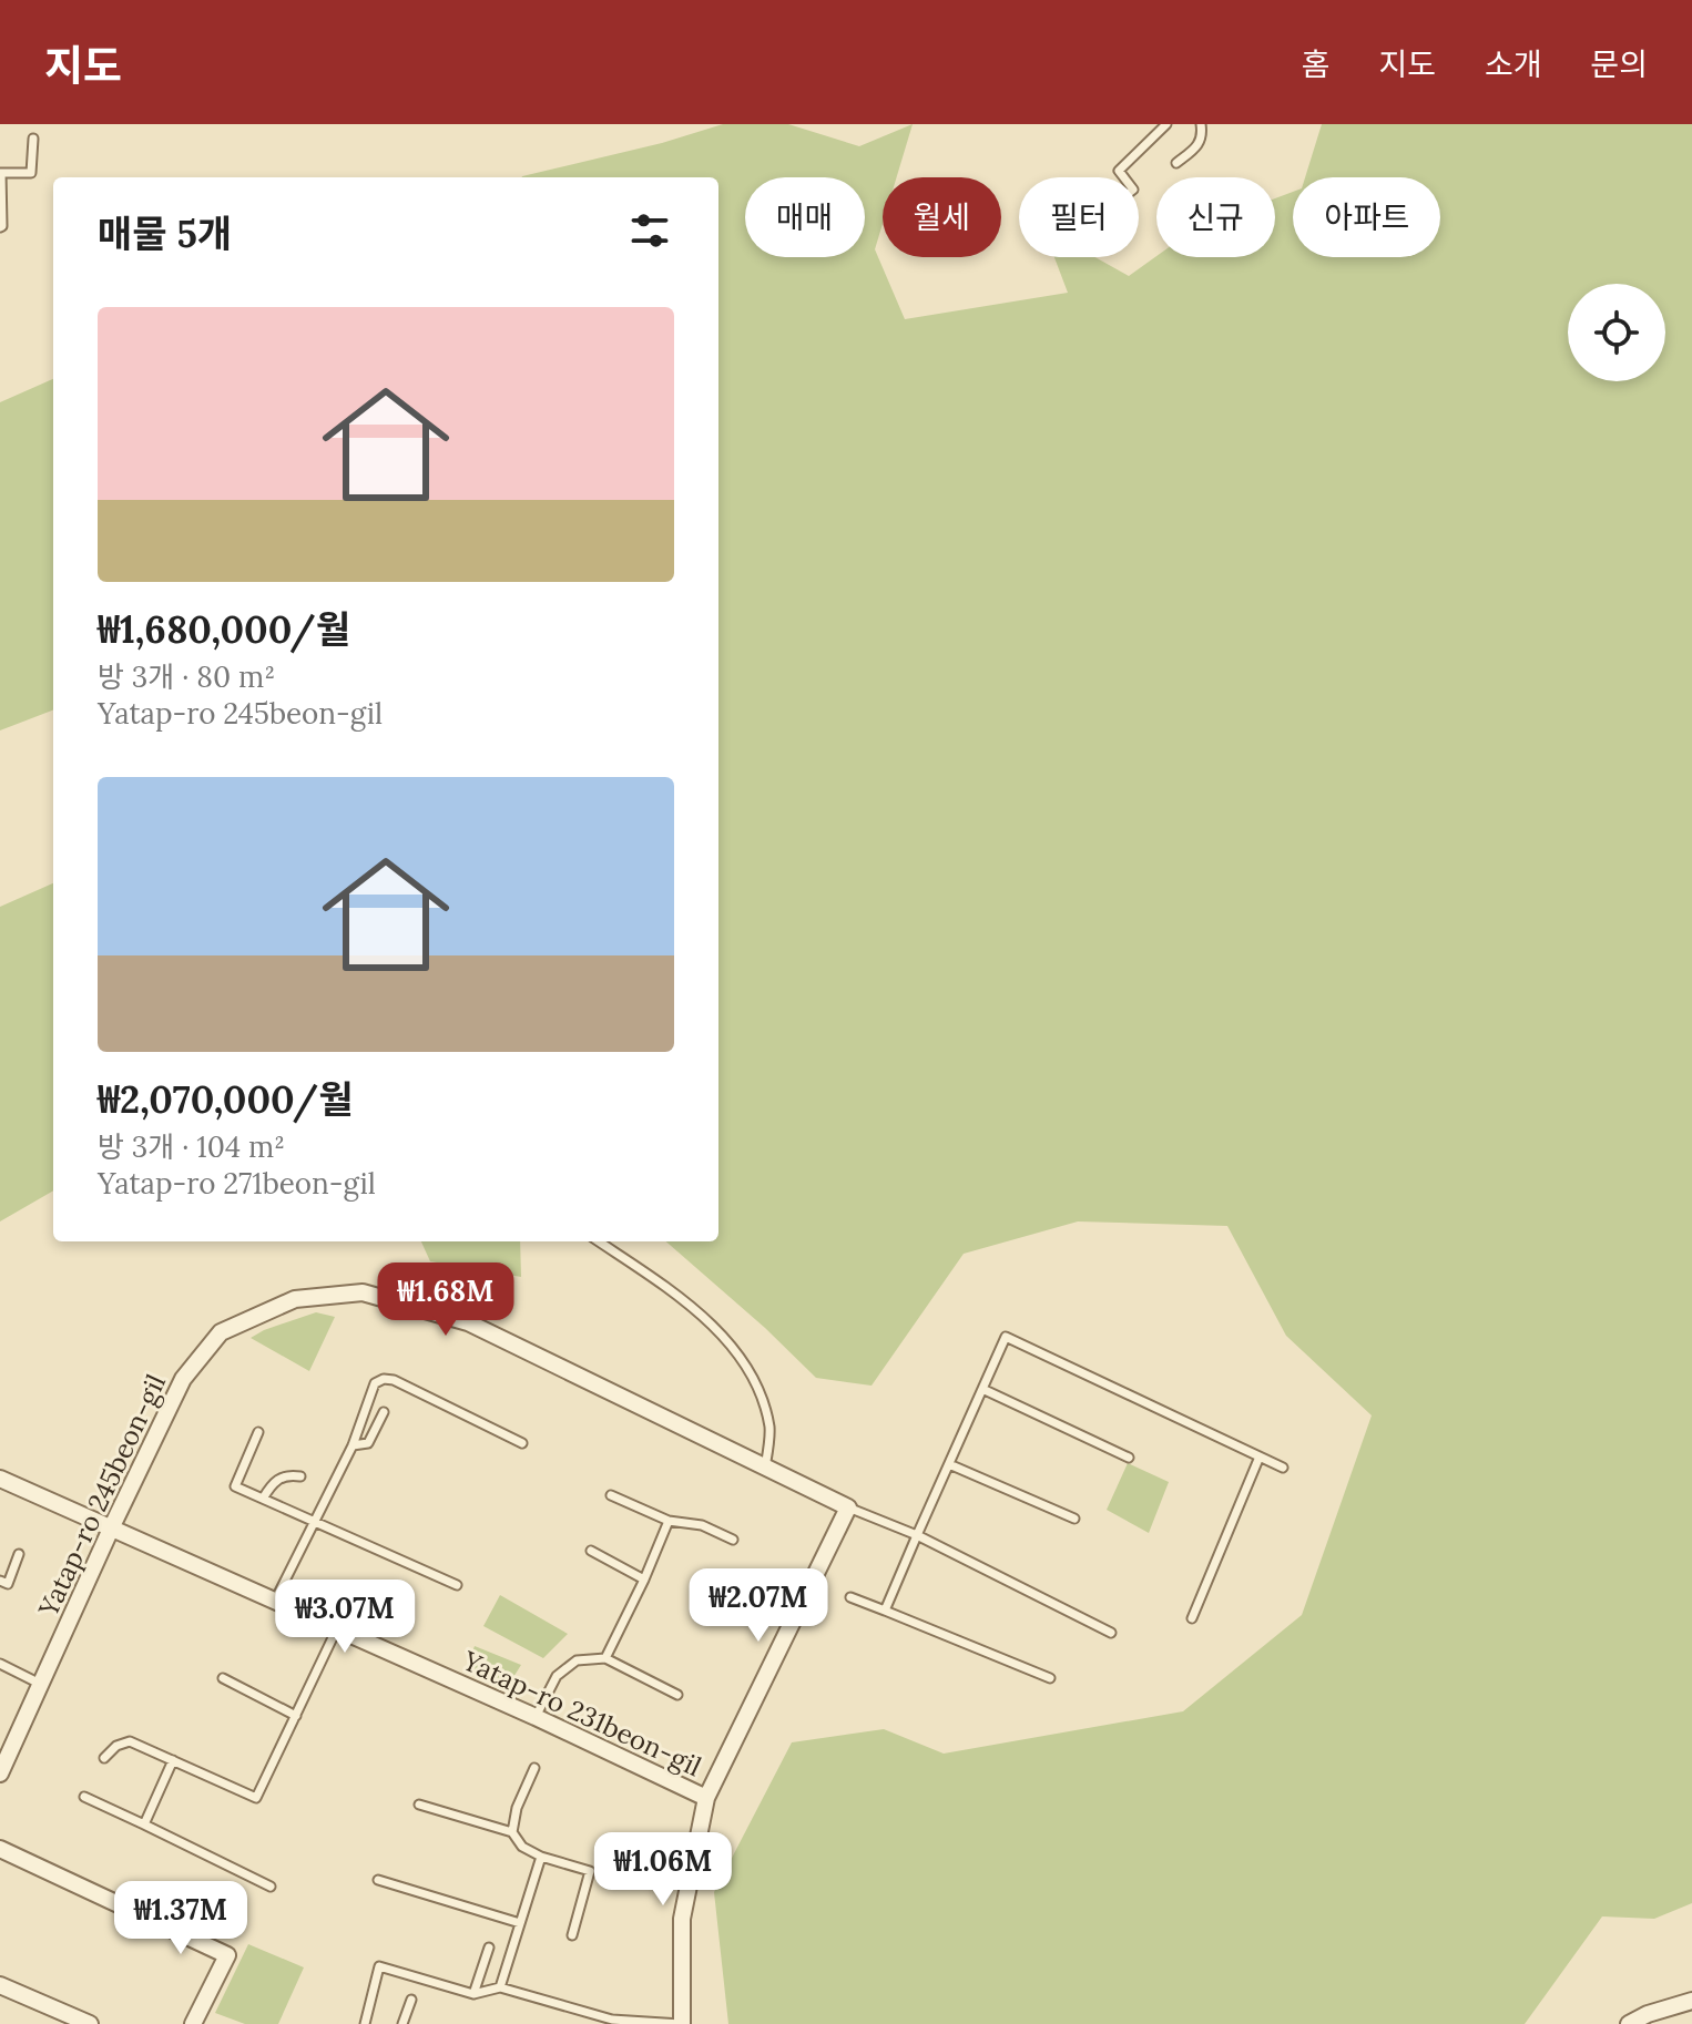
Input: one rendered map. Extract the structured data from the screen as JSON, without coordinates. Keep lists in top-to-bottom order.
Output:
{
  "streets": {
    "street": ["Yatap-ro 245beon-gil", "Yatap-ro 231beon-gil"]
  },
  "crossings": [
    ["Yatap-ro 245beon-gil", "Yatap-ro 231beon-gil"]
  ],
  "page": {
    "header": "지도",
    "nav": [
      "홈",
      "지도",
      "소개",
      "문의"
    ],
    "chip": [
      "매매",
      "월세",
      "필터",
      "신규",
      "아파트"
    ],
    "heading": "매물 5개",
    "list": [
      {
        "name": "₩1,680,000/월",
        "note": "방 3개 · 80 m² · Yatap-ro 245beon-gil"
      },
      {
        "name": "₩2,070,000/월",
        "note": "방 3개 · 104 m² · Yatap-ro 271beon-gil"
      }
    ],
    "price": [
      "₩1.68M",
      "₩2.07M",
      "₩3.07M",
      "₩1.06M",
      "₩1.37M"
    ]
  }
}
